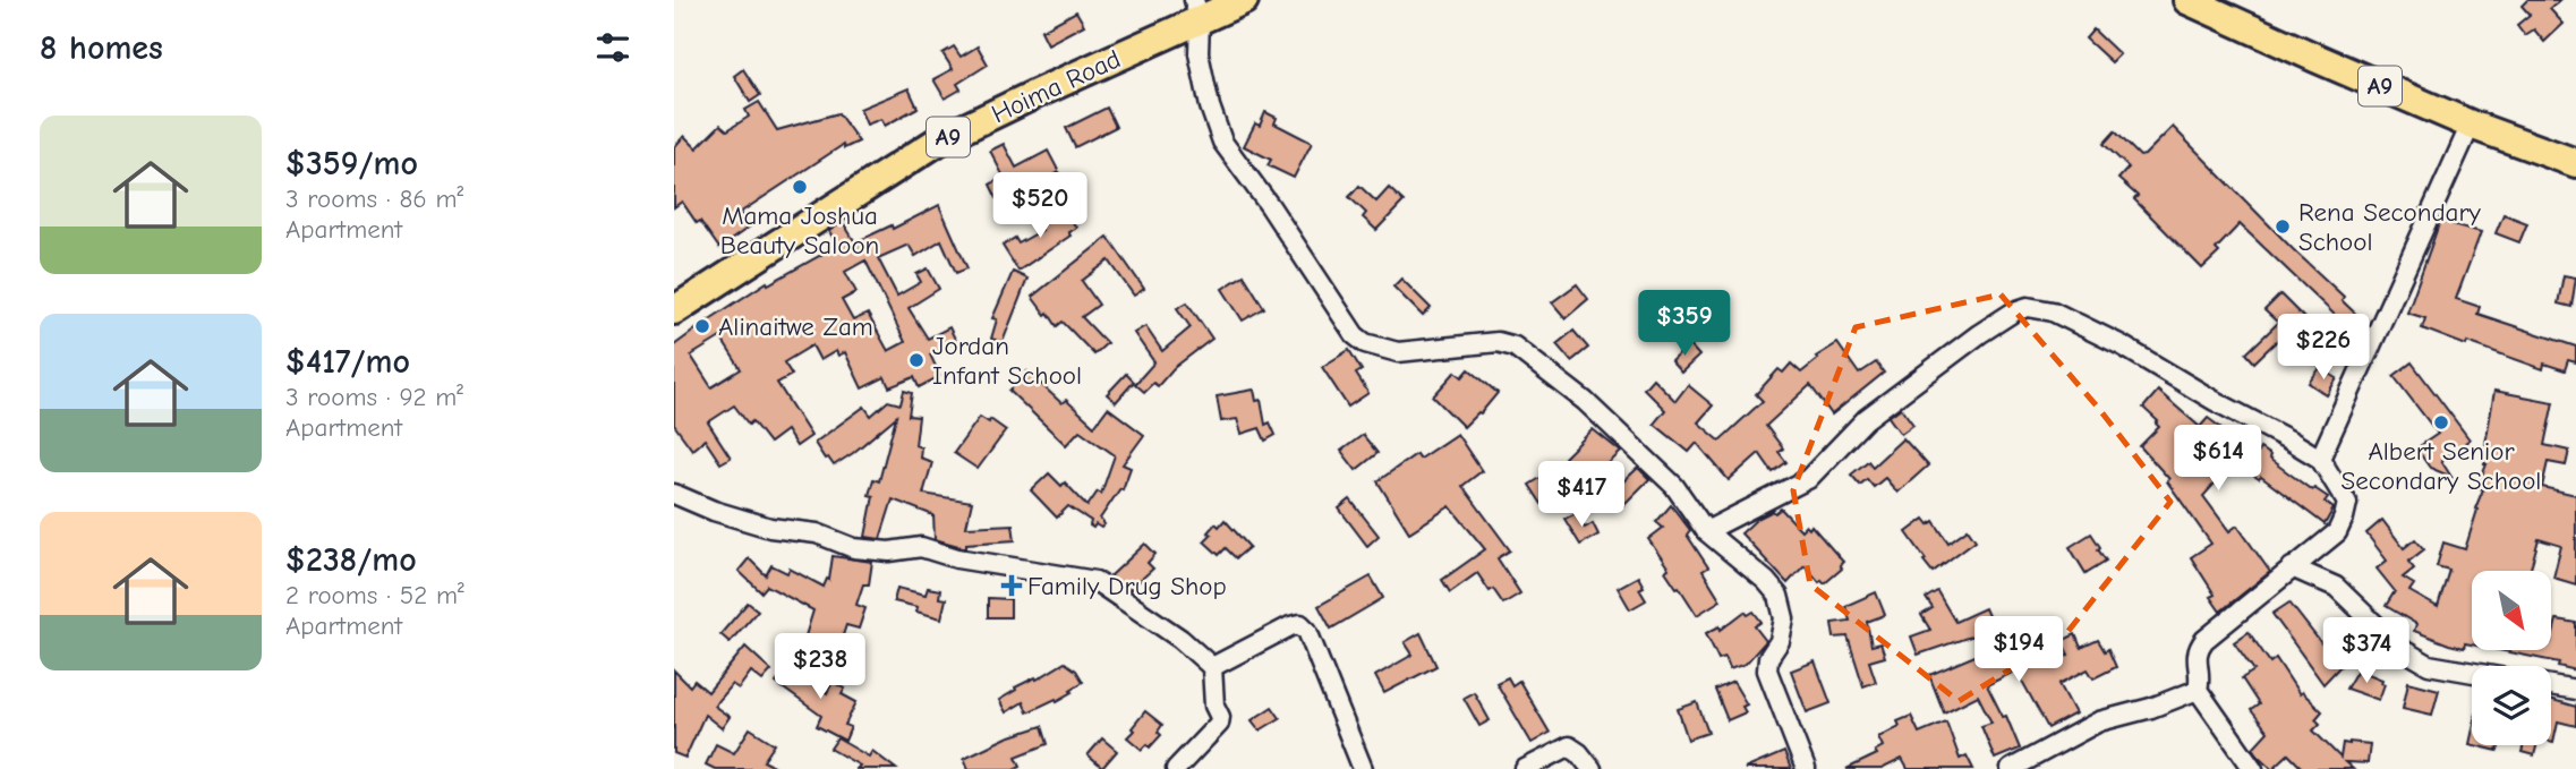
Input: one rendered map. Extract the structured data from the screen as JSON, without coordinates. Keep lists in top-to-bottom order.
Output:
{
  "streets": {
    "main road": ["Hoima Road", "A9"]
  },
  "places": {
    "other": [
      "Mama Joshua Beauty Saloon",
      "Rena Secondary School",
      "Alinaitwe Zam",
      "Jordan Infant School",
      "Albert Senior Secondary School"
    ],
    "health": ["Family Drug Shop"]
  },
  "north": "bottom right",
  "page": {
    "heading": "8 homes",
    "list": [
      {
        "name": "$359/mo",
        "note": "3 rooms · 86 m² · Apartment"
      },
      {
        "name": "$417/mo",
        "note": "3 rooms · 92 m² · Apartment"
      },
      {
        "name": "$238/mo",
        "note": "2 rooms · 52 m² · Apartment"
      }
    ],
    "price": [
      "$520",
      "$359",
      "$226",
      "$614",
      "$417",
      "$194",
      "$374",
      "$238"
    ]
  }
}
